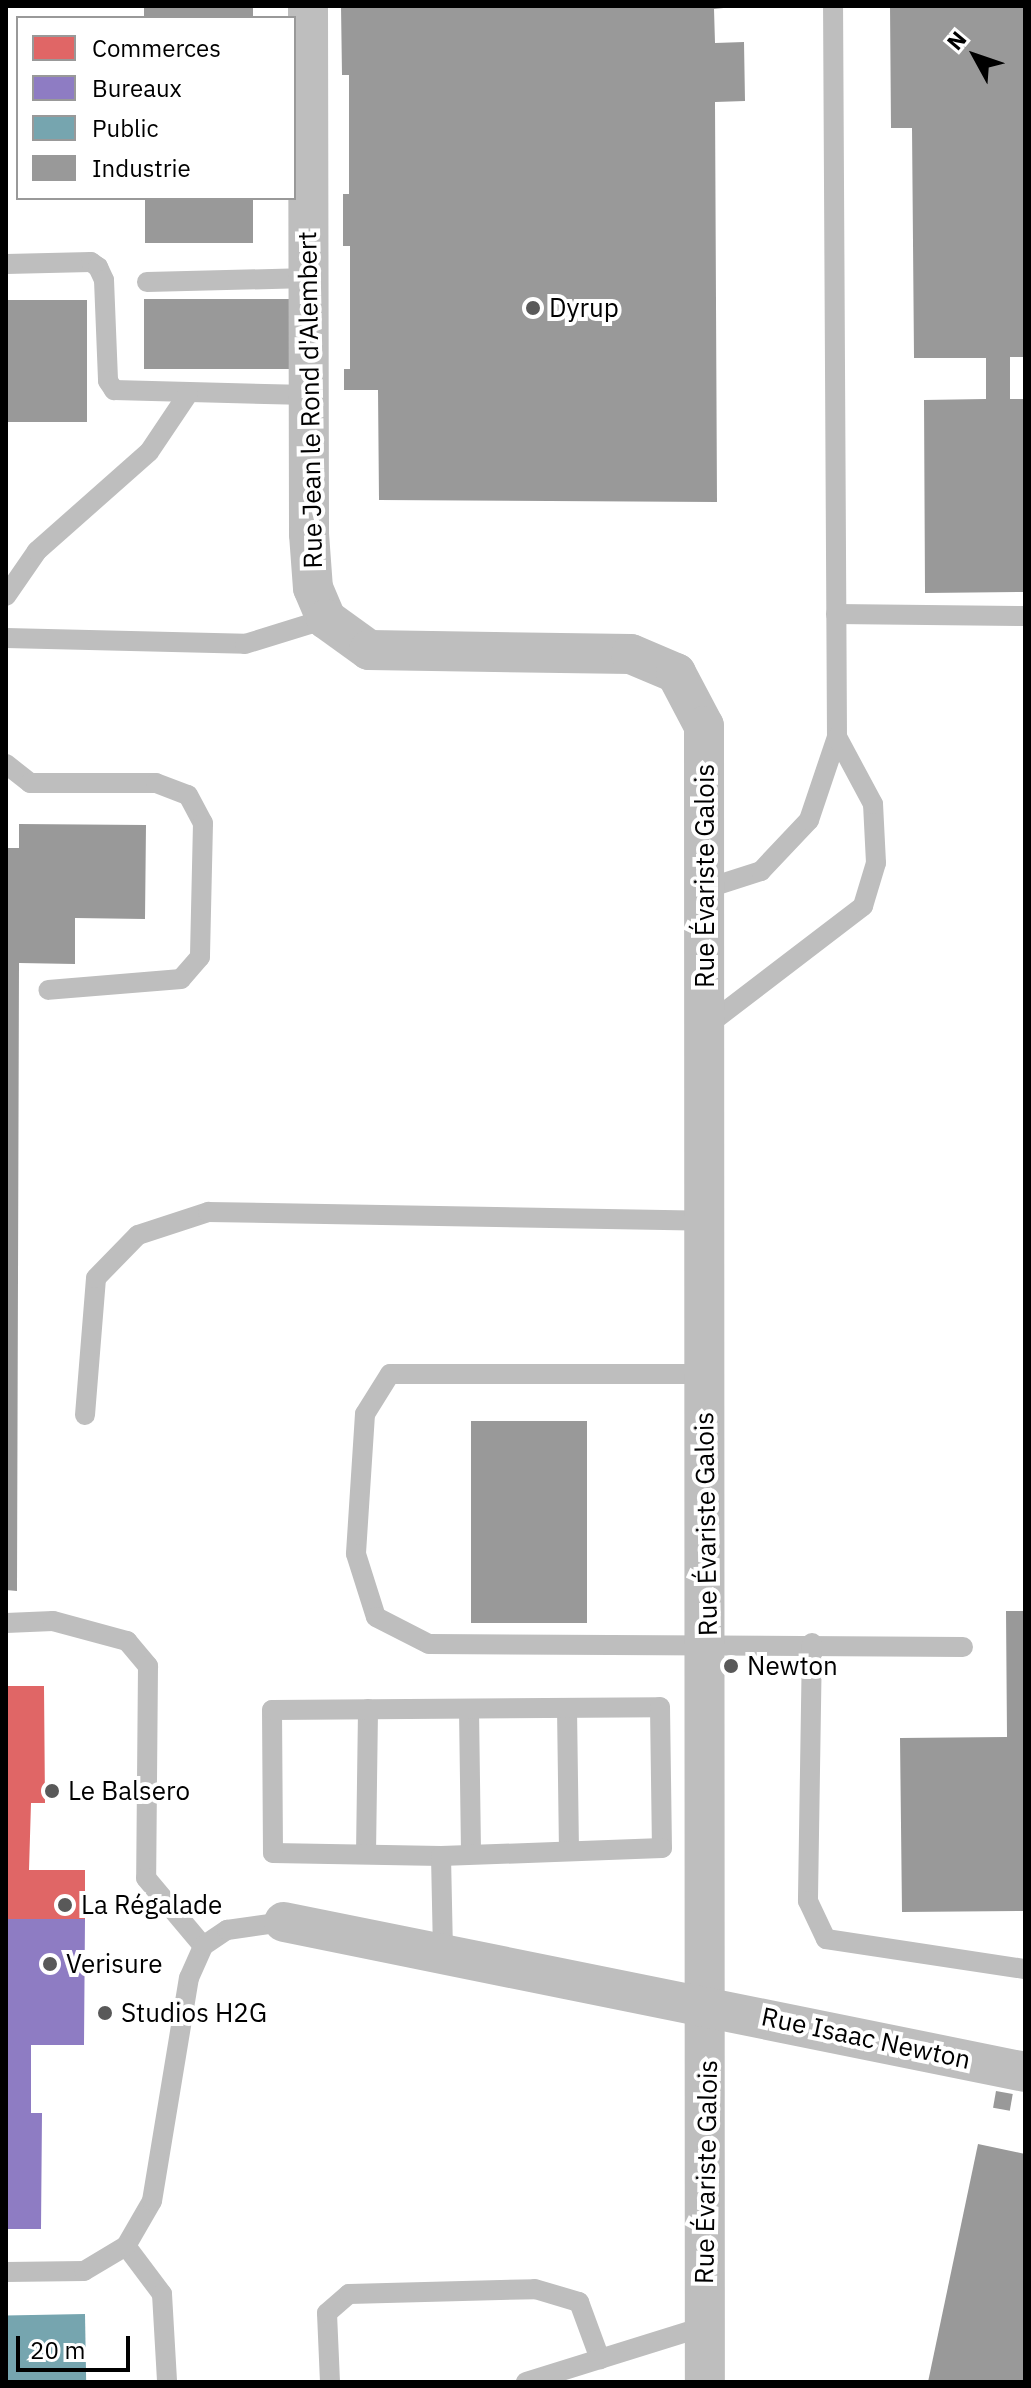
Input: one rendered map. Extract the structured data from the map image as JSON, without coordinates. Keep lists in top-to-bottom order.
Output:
{
  "streets": {
    "street": ["Rue Jean le Rond d'Alembert", "Rue Évariste Galois", "Rue Isaac Newton"]
  },
  "crossings": [
    ["Rue Jean le Rond d'Alembert", "Rue Évariste Galois"],
    ["Rue Évariste Galois", "Rue Isaac Newton"]
  ],
  "places": [
    "Dyrup",
    "Newton",
    "Le Balsero",
    "La Régalade",
    "Verisure",
    "Studios H2G"
  ],
  "legend": [
    "Commerces",
    "Bureaux",
    "Public",
    "Industrie"
  ],
  "scale_bar": "20 m",
  "north": "top left"
}
